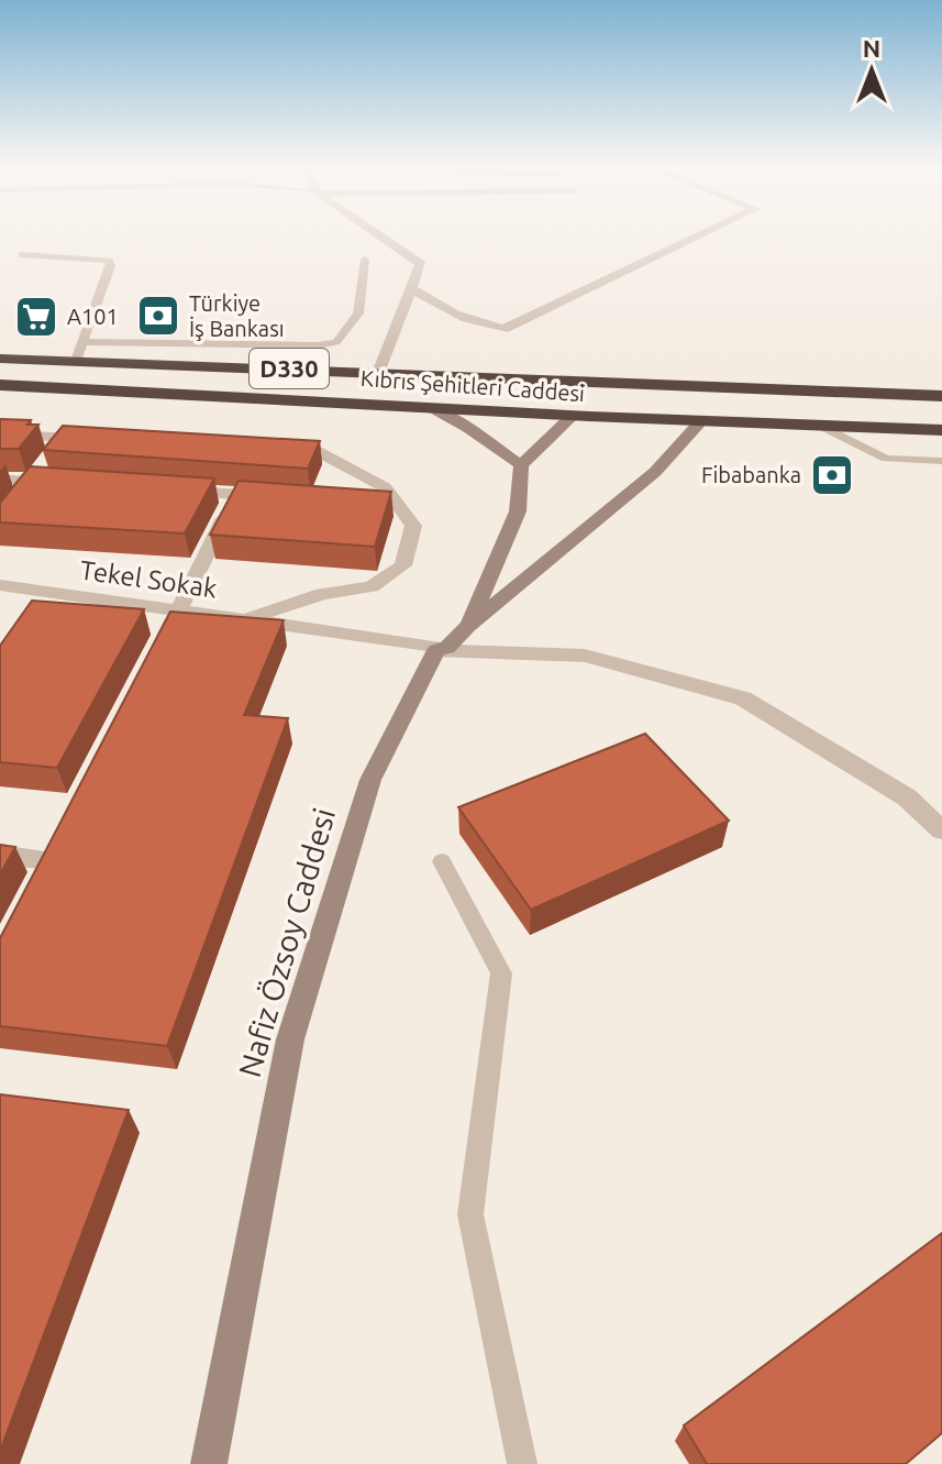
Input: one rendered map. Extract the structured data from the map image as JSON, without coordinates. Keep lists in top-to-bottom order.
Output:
{
  "streets": {
    "highway": ["D330", "Kıbrıs Şehitleri Caddesi"],
    "main road": ["Nafiz Özsoy Caddesi"],
    "street": ["Tekel Sokak"]
  },
  "crossings": [
    ["Kıbrıs Şehitleri Caddesi", "Nafiz Özsoy Caddesi"],
    ["Tekel Sokak", "Nafiz Özsoy Caddesi"]
  ],
  "places": {
    "bank": ["Türkiye İş Bankası", "Fibabanka"],
    "supermarket": ["A101"]
  },
  "north": "top"
}
